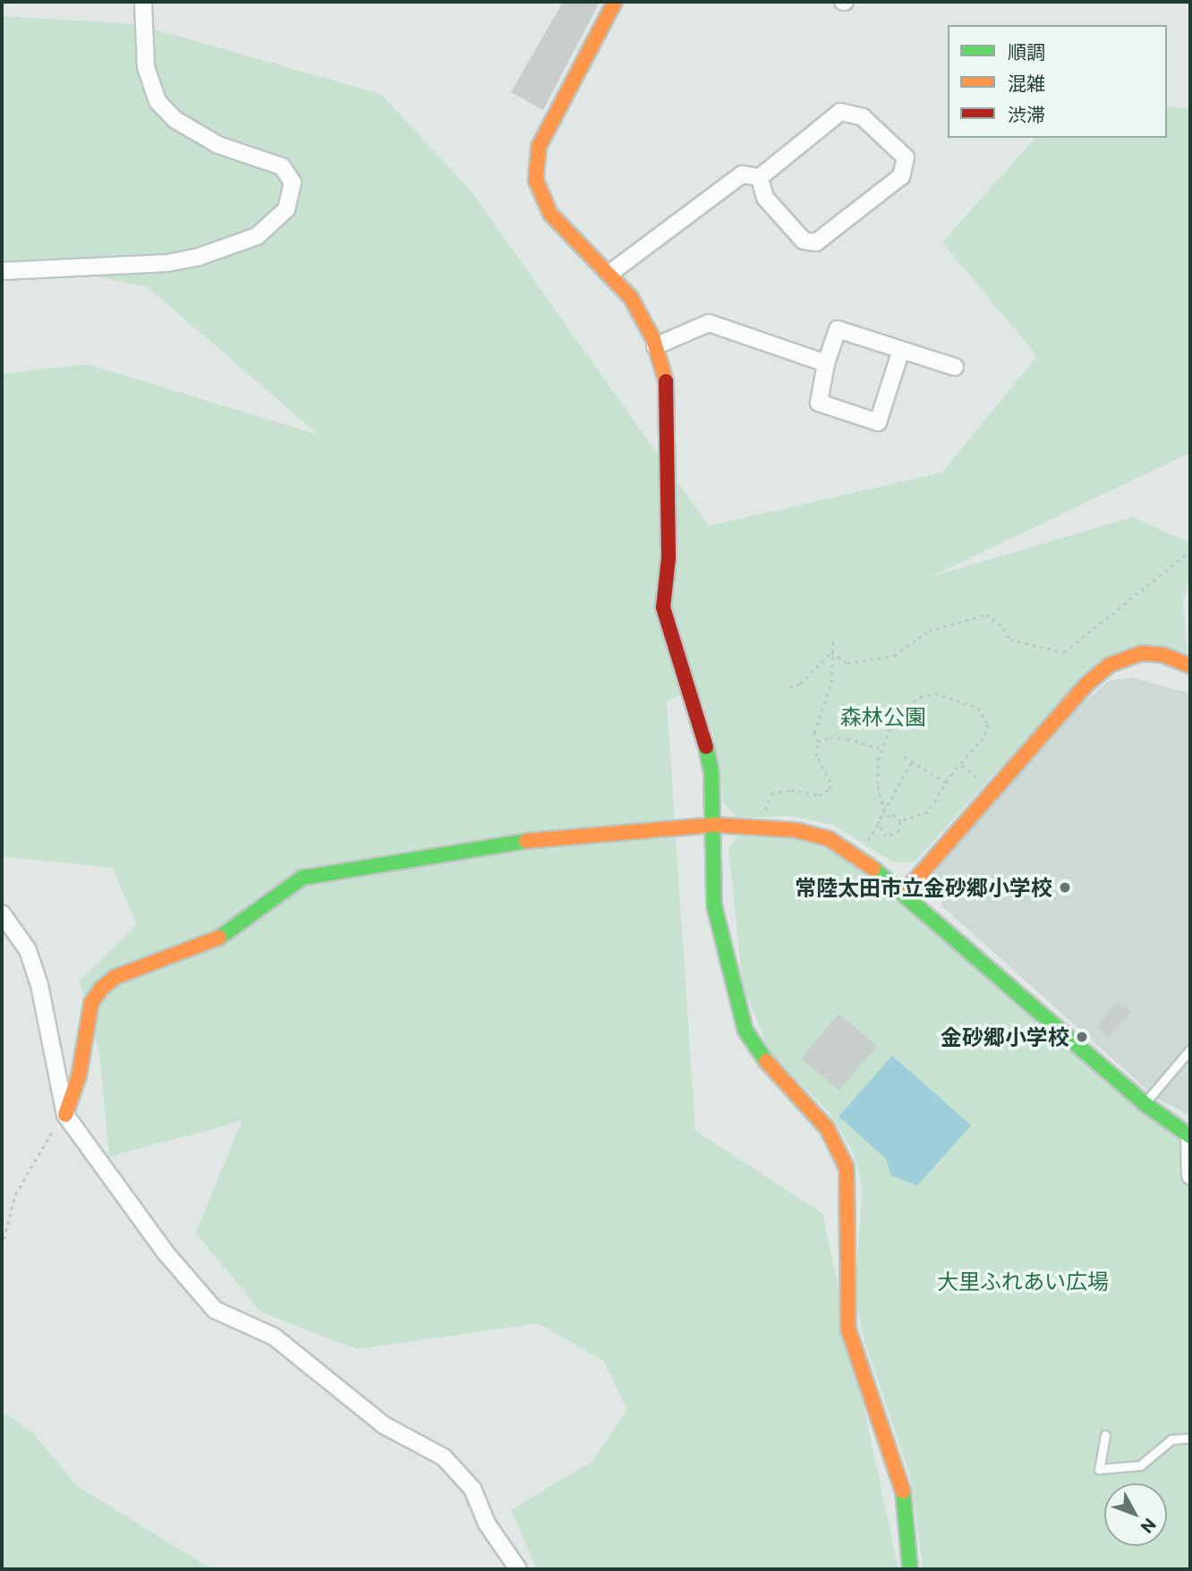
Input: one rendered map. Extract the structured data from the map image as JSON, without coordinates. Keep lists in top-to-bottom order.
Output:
{
  "parks": ["森林公園", "大里ふれあい広場"],
  "places": ["常陸太田市立金砂郷小学校", "金砂郷小学校"],
  "legend": ["順調", "混雑", "渋滞"],
  "north": "bottom right"
}
